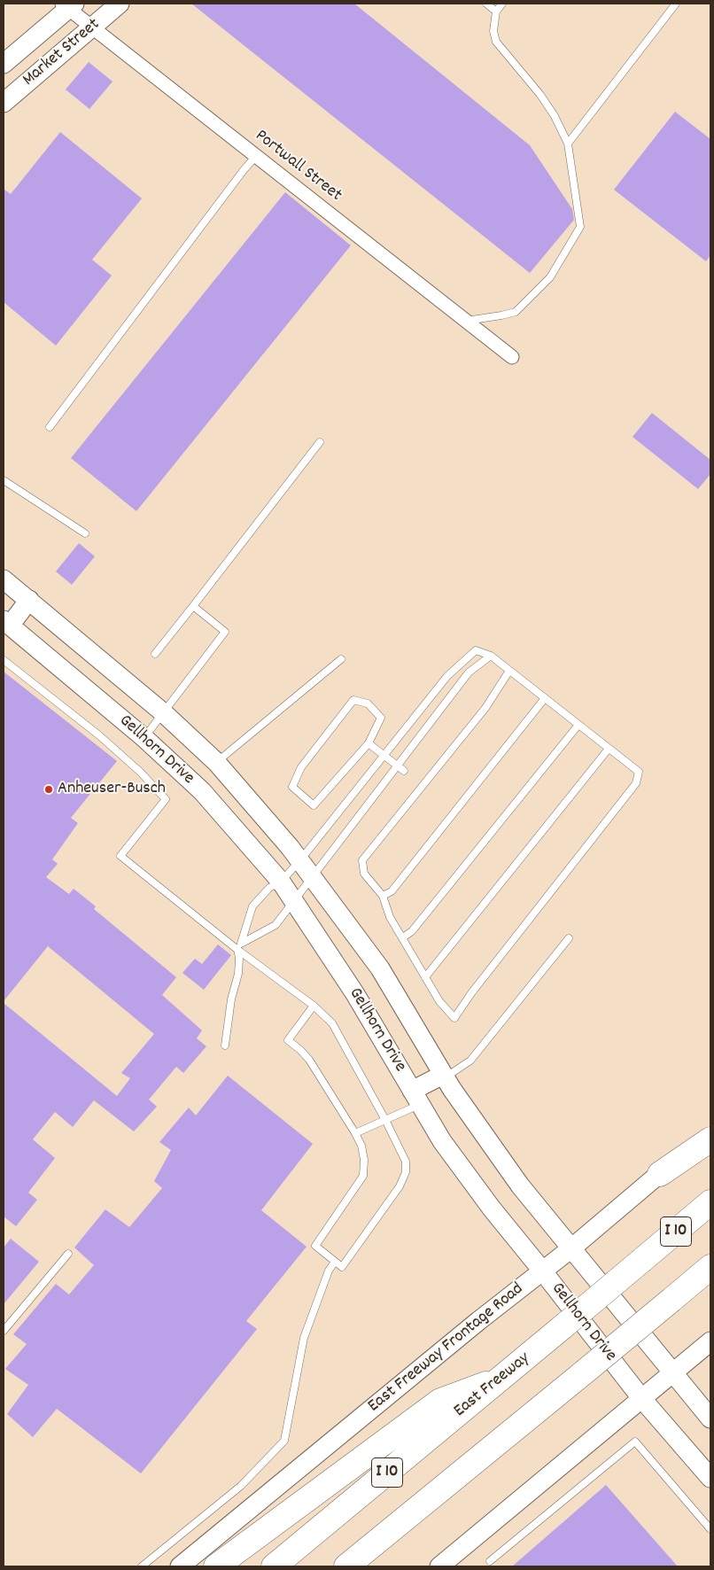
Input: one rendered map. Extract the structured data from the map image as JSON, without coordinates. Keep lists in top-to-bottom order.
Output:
{
  "streets": {
    "highway": ["I 10", "East Freeway"],
    "main road": ["Market Street", "Gellhorn Drive", "East Freeway Frontage Road"],
    "street": ["Portwall Street"]
  },
  "crossings": [
    ["Market Street", "Portwall Street"],
    ["Gellhorn Drive", "East Freeway Frontage Road"]
  ],
  "places": ["Anheuser-Busch"]
}
